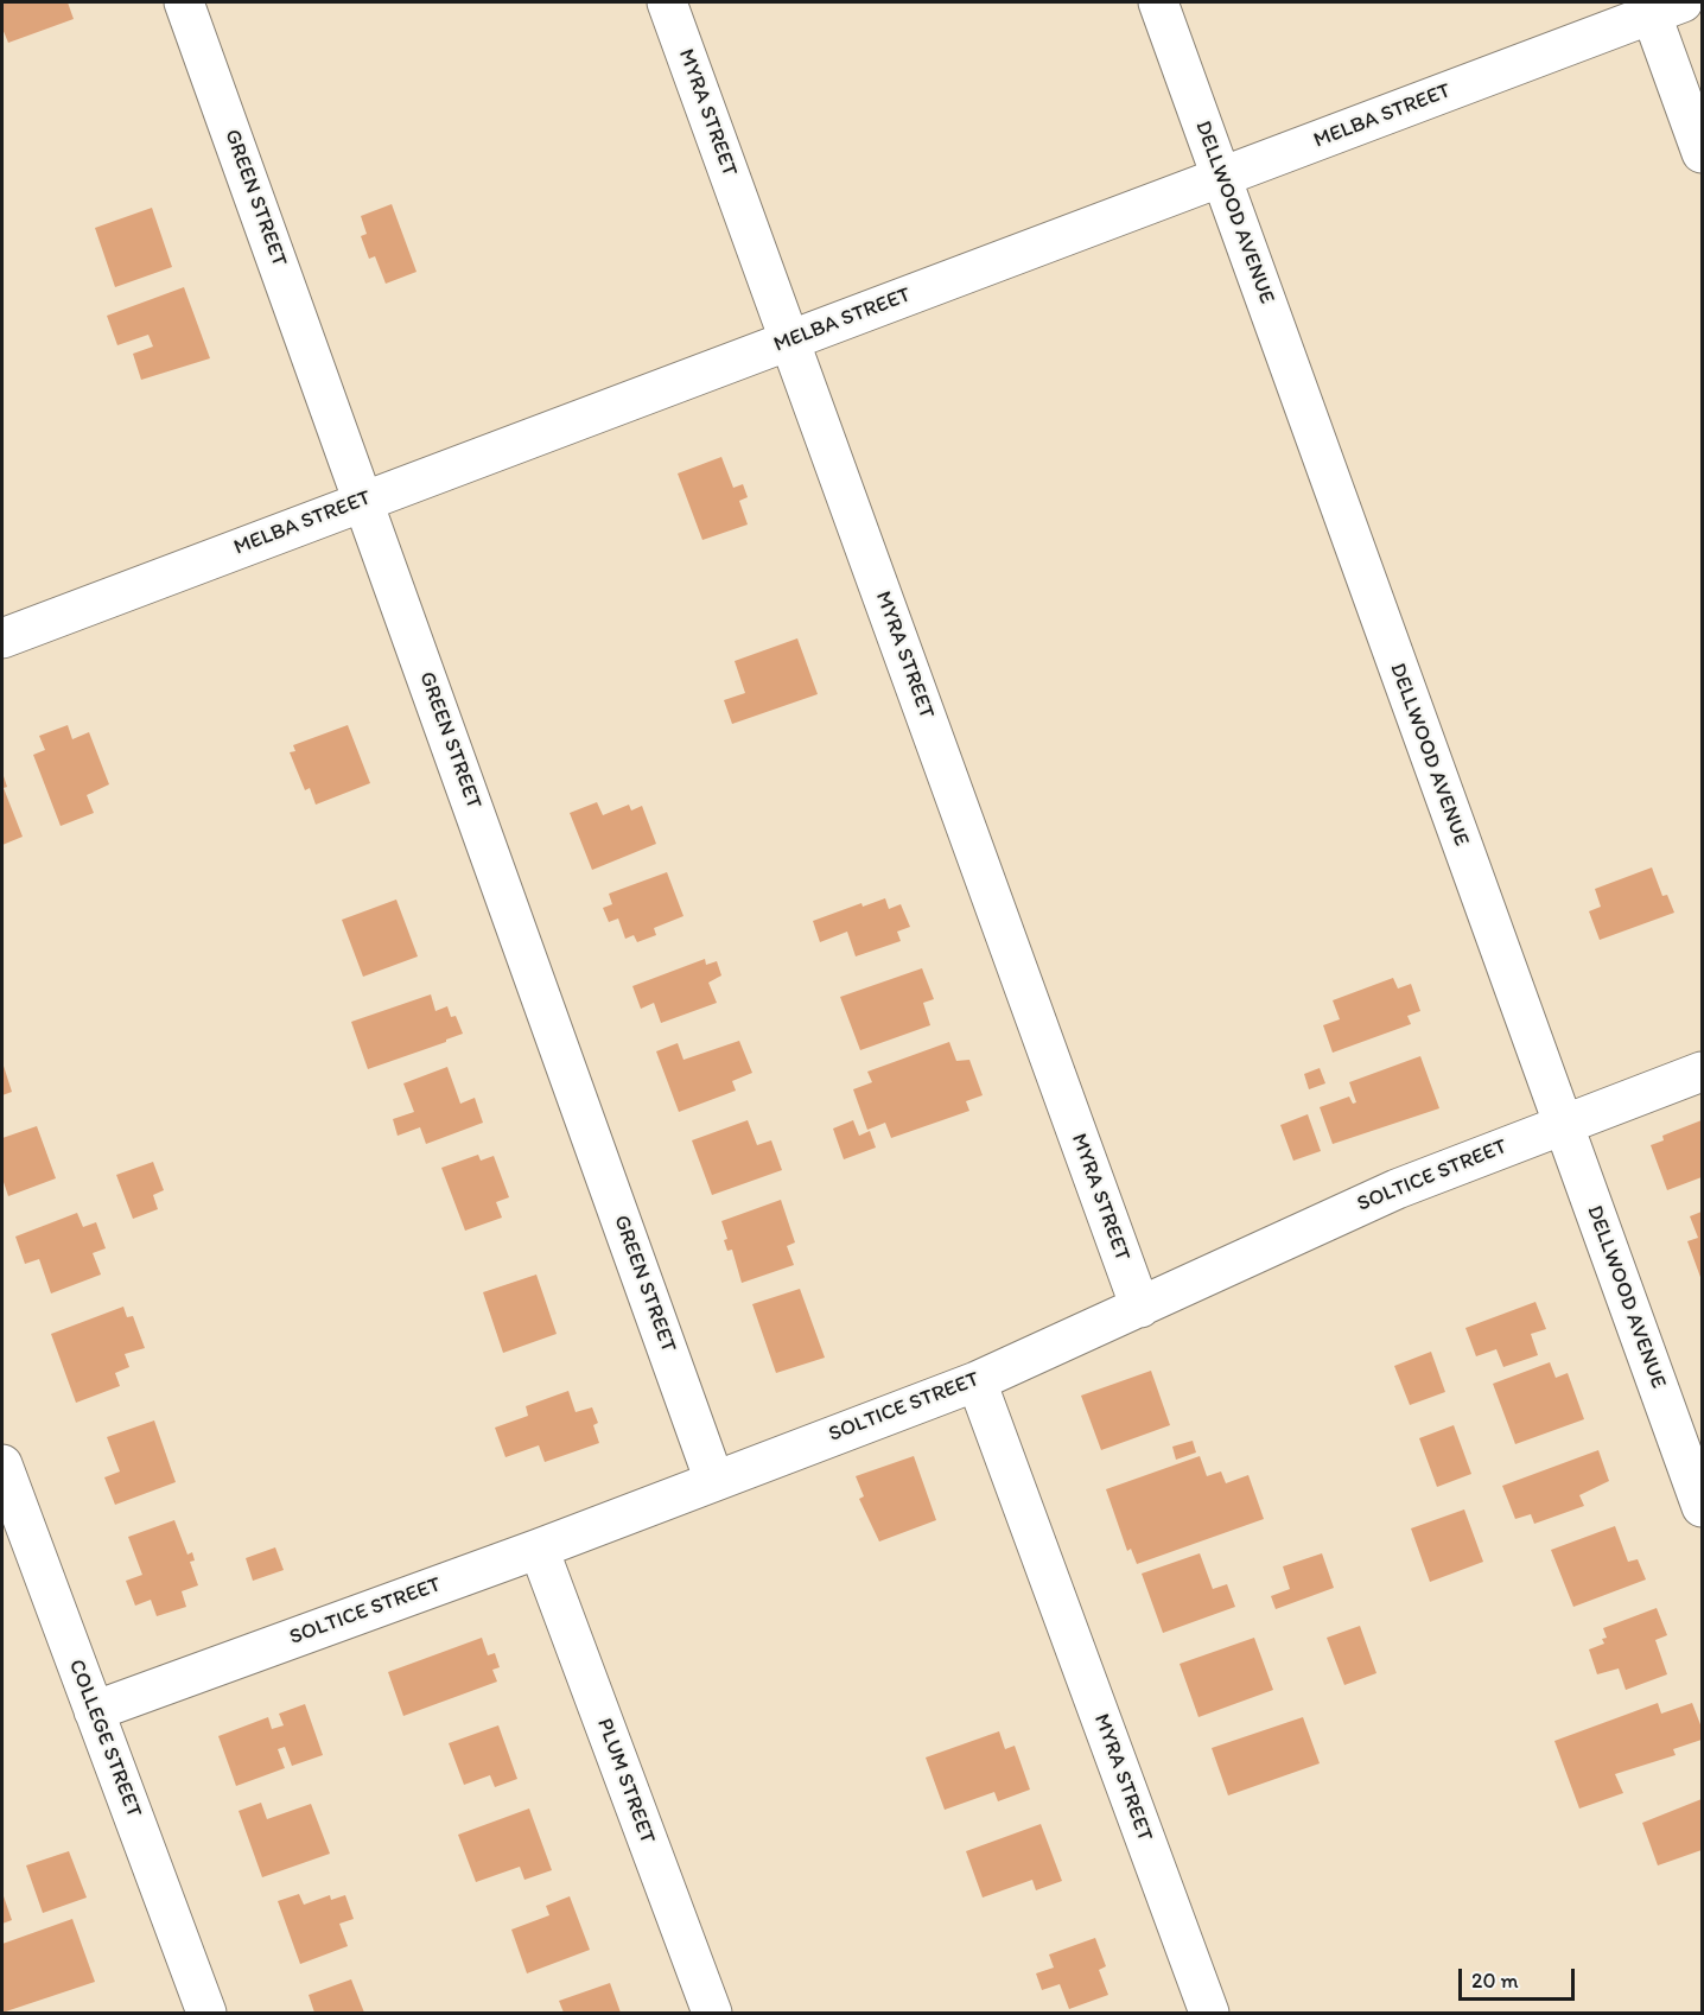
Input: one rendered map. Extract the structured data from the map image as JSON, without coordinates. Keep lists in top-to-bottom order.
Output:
{
  "streets": {
    "street": [
      "MYRA STREET",
      "MELBA STREET",
      "GREEN STREET",
      "DELLWOOD AVENUE",
      "SOLTICE STREET",
      "COLLEGE STREET",
      "PLUM STREET"
    ]
  },
  "crossings": [
    ["MYRA STREET", "MELBA STREET"],
    ["MYRA STREET", "SOLTICE STREET"],
    ["MELBA STREET", "GREEN STREET"],
    ["MELBA STREET", "DELLWOOD AVENUE"],
    ["GREEN STREET", "SOLTICE STREET"],
    ["DELLWOOD AVENUE", "SOLTICE STREET"],
    ["SOLTICE STREET", "COLLEGE STREET"],
    ["SOLTICE STREET", "PLUM STREET"]
  ],
  "scale_bar": "20 m"
}
